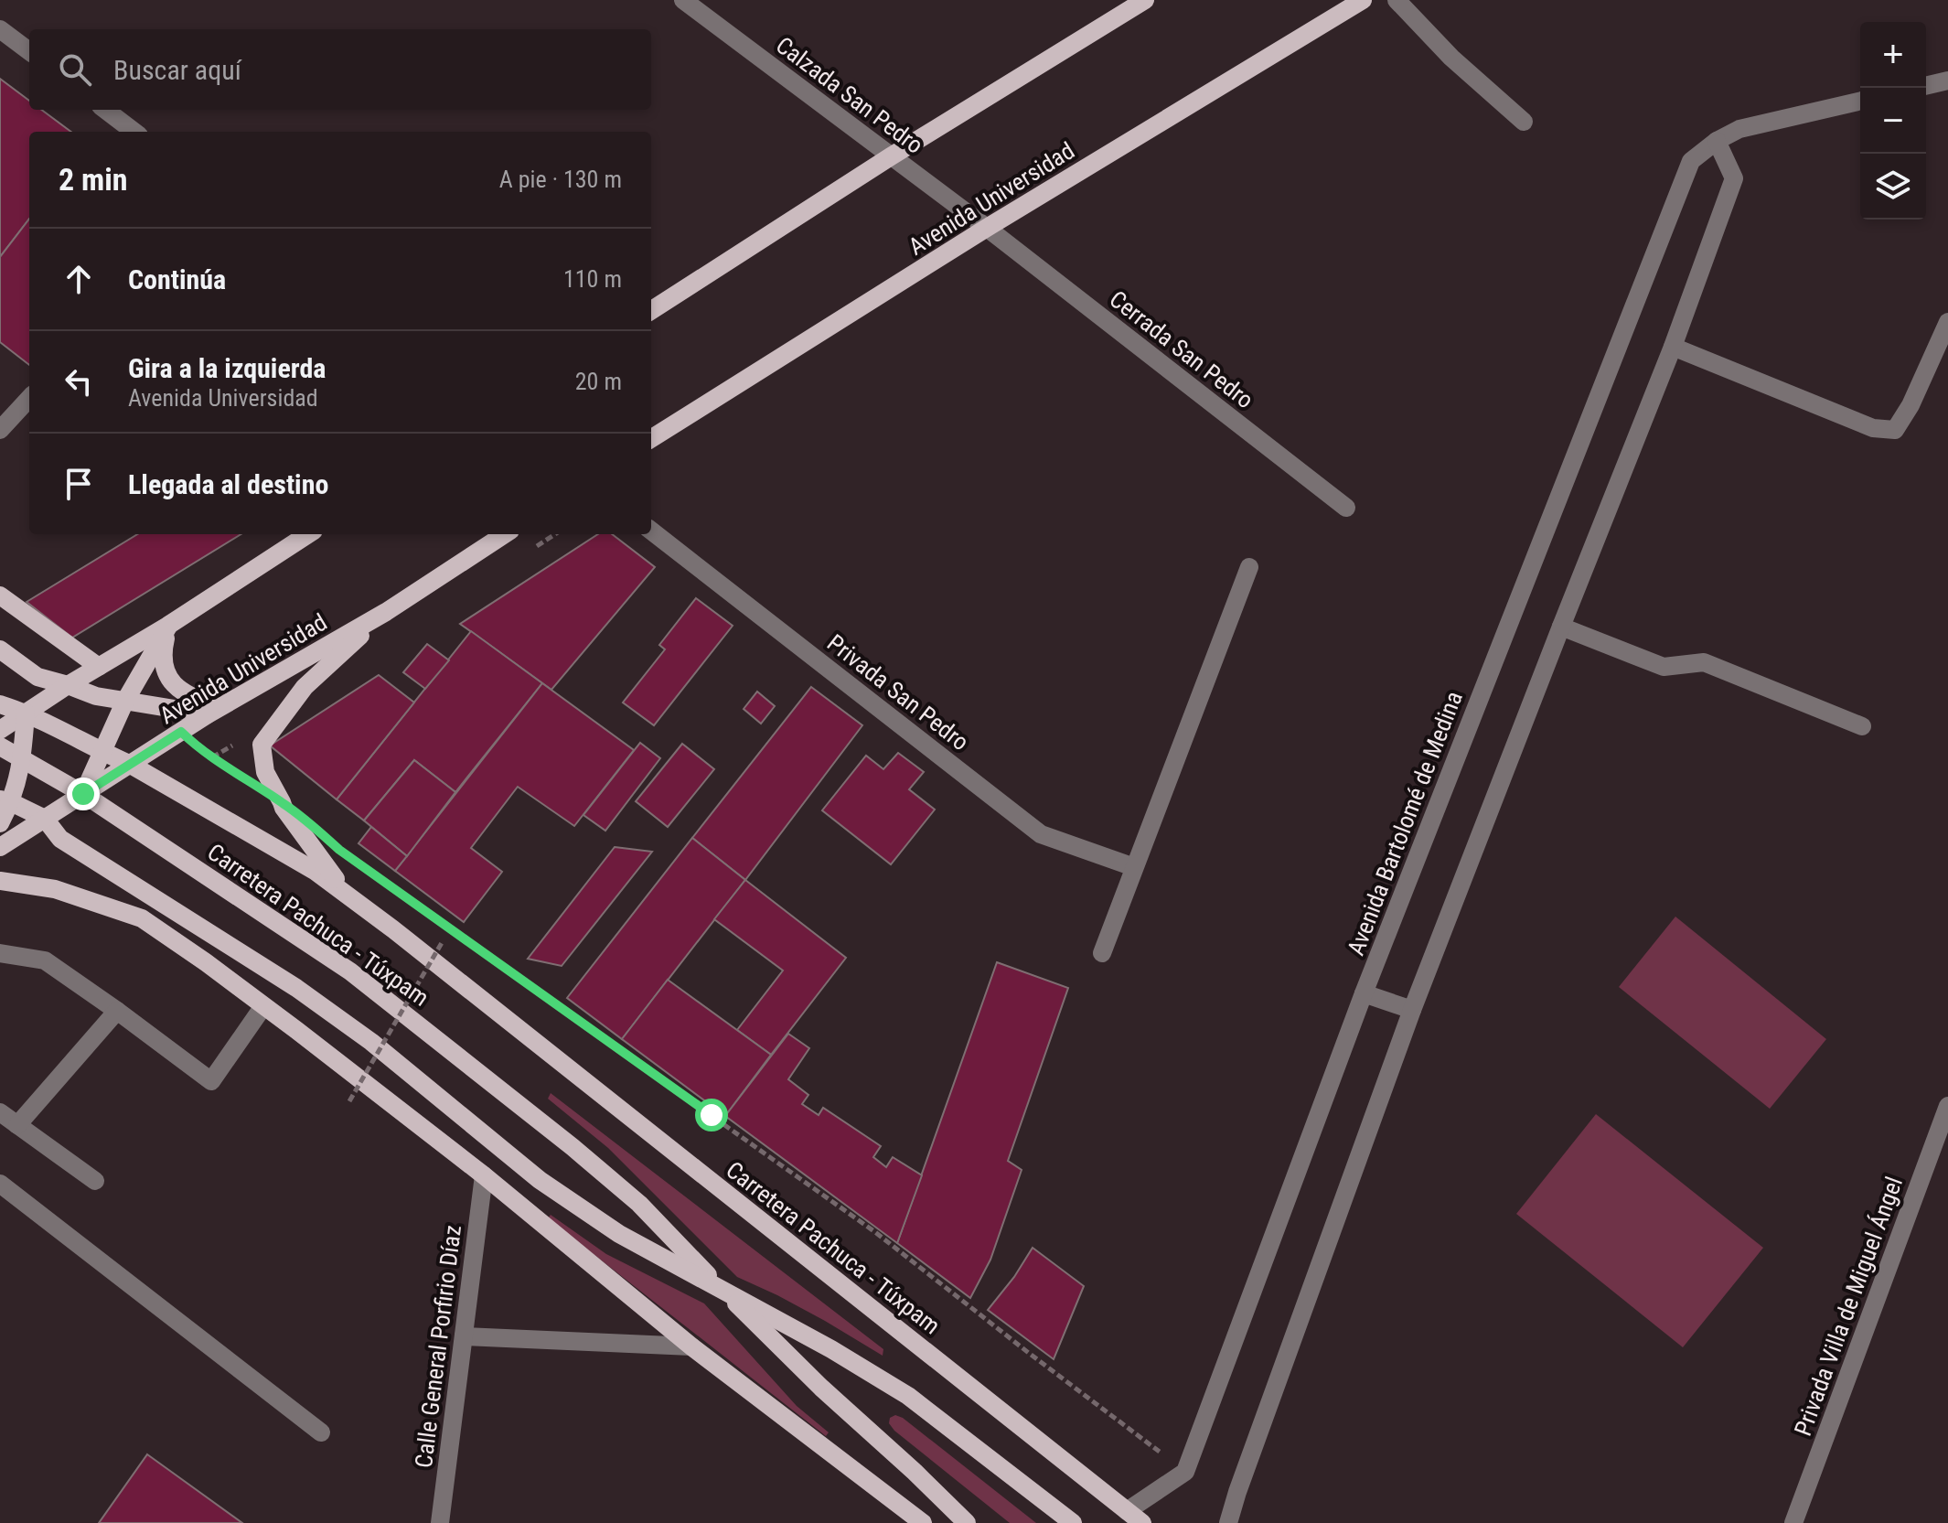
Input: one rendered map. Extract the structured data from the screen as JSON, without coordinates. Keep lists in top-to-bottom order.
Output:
{
  "streets": {
    "main road": ["Avenida Universidad", "Carretera Pachuca - Túxpam"],
    "street": [
      "Calzada San Pedro",
      "Cerrada San Pedro",
      "Privada San Pedro",
      "Avenida Bartolomé de Medina",
      "Privada Villa de Miguel Ángel",
      "Calle General Porfirio Díaz"
    ]
  },
  "crossings": [
    ["Calzada San Pedro", "Avenida Universidad"],
    ["Calzada San Pedro", "Cerrada San Pedro"],
    ["Avenida Universidad", "Cerrada San Pedro"],
    ["Avenida Universidad", "Carretera Pachuca - Túxpam"]
  ],
  "page": {
    "map_buttons": ["+", "−"],
    "search": "Buscar aquí",
    "heading": ["2 min", "A pie · 130 m"],
    "list": [
      ["Continúa", "110 m"],
      ["Gira a la izquierda", "Avenida Universidad", "20 m"],
      "Llegada al destino"
    ]
  }
}
